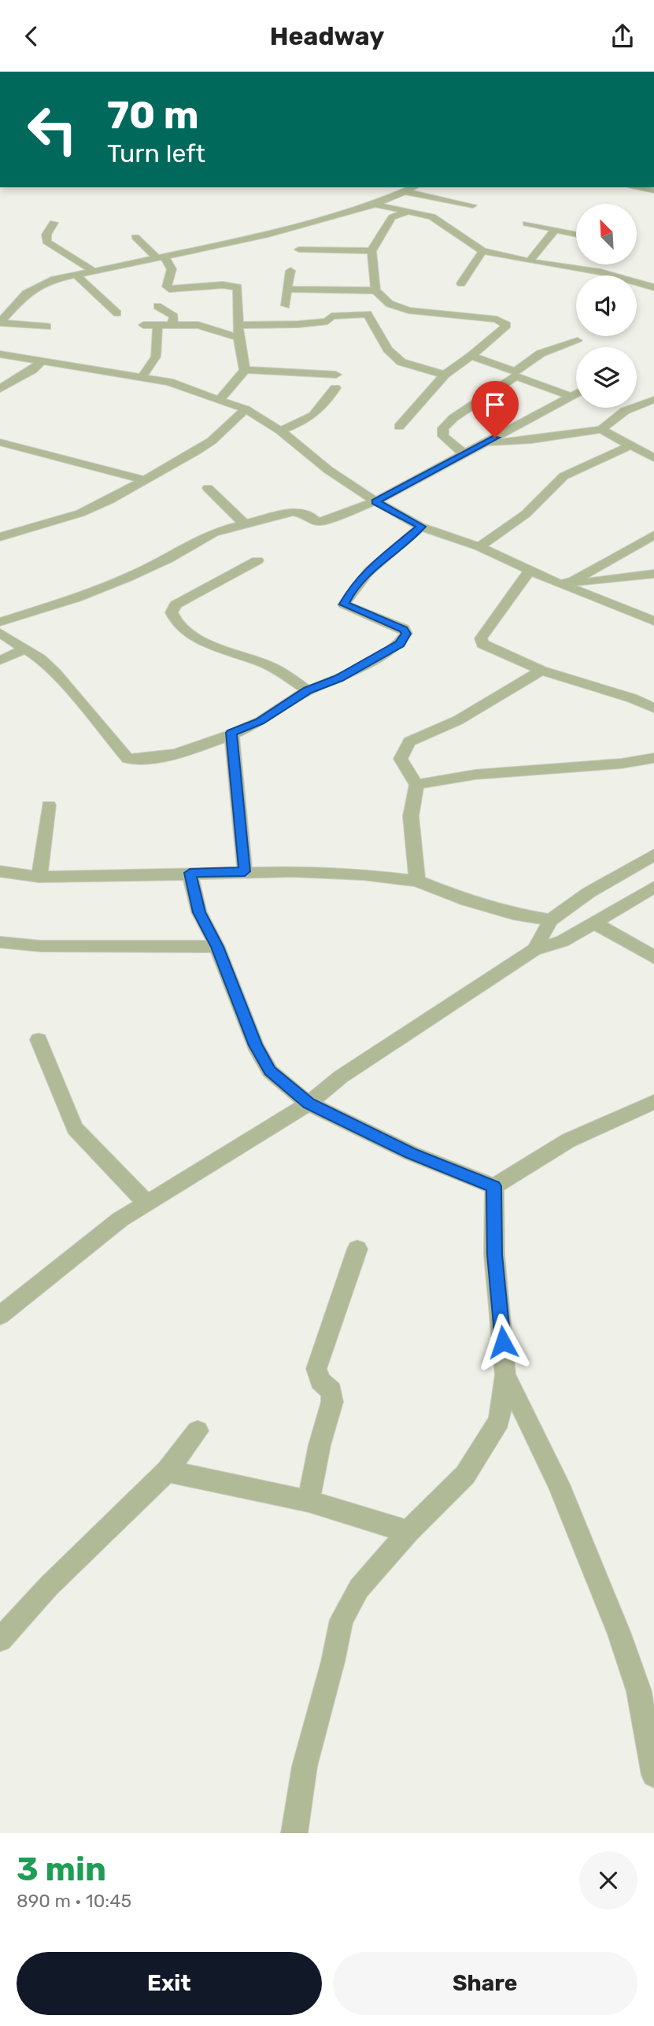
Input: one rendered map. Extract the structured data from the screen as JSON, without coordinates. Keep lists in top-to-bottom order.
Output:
{
  "north": "top left",
  "page": {
    "header": "Headway",
    "turn": ["70 m", "Turn left"],
    "heading": ["3 min", "890 m · 10:45"],
    "buttons": ["Exit", "Share"]
  }
}
